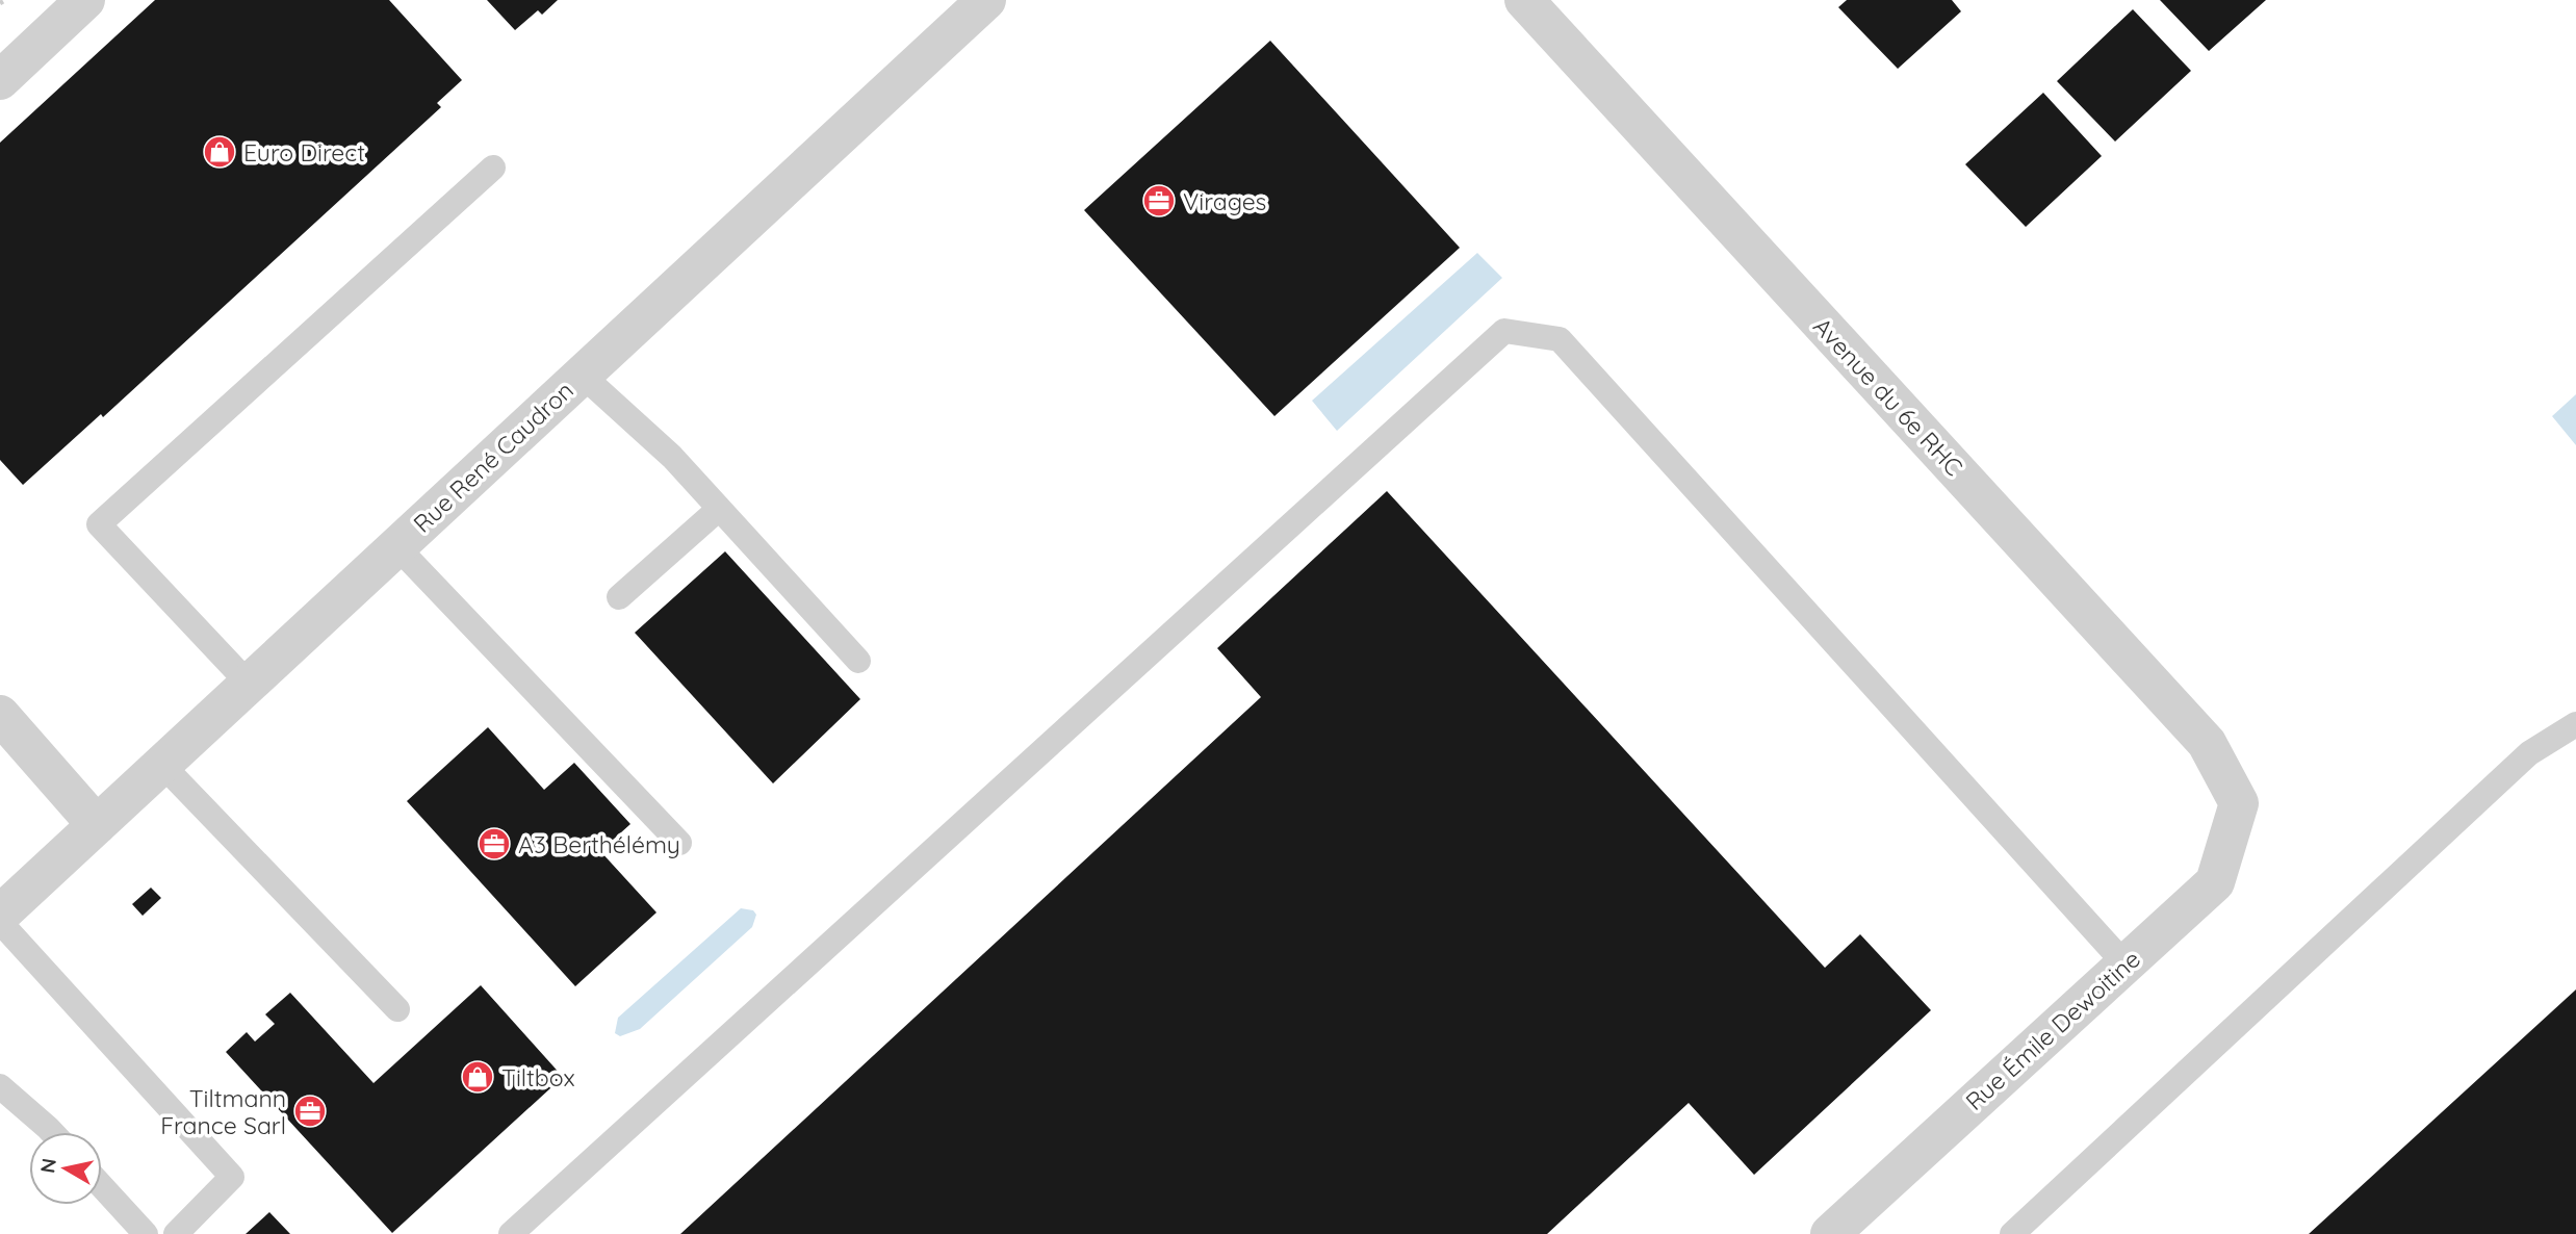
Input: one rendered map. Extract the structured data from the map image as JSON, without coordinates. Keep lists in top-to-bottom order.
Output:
{
  "streets": {
    "street": ["Avenue du 6e RHC", "Rue René Caudron", "Rue Émile Dewoitine"]
  },
  "crossings": [
    ["Avenue du 6e RHC", "Rue Émile Dewoitine"]
  ],
  "places": {
    "shop": ["Euro Direct", "Tiltbox"],
    "office": ["Virages", "A3 Berthélémy", "Tiltmann France Sarl"]
  },
  "north": "left"
}
